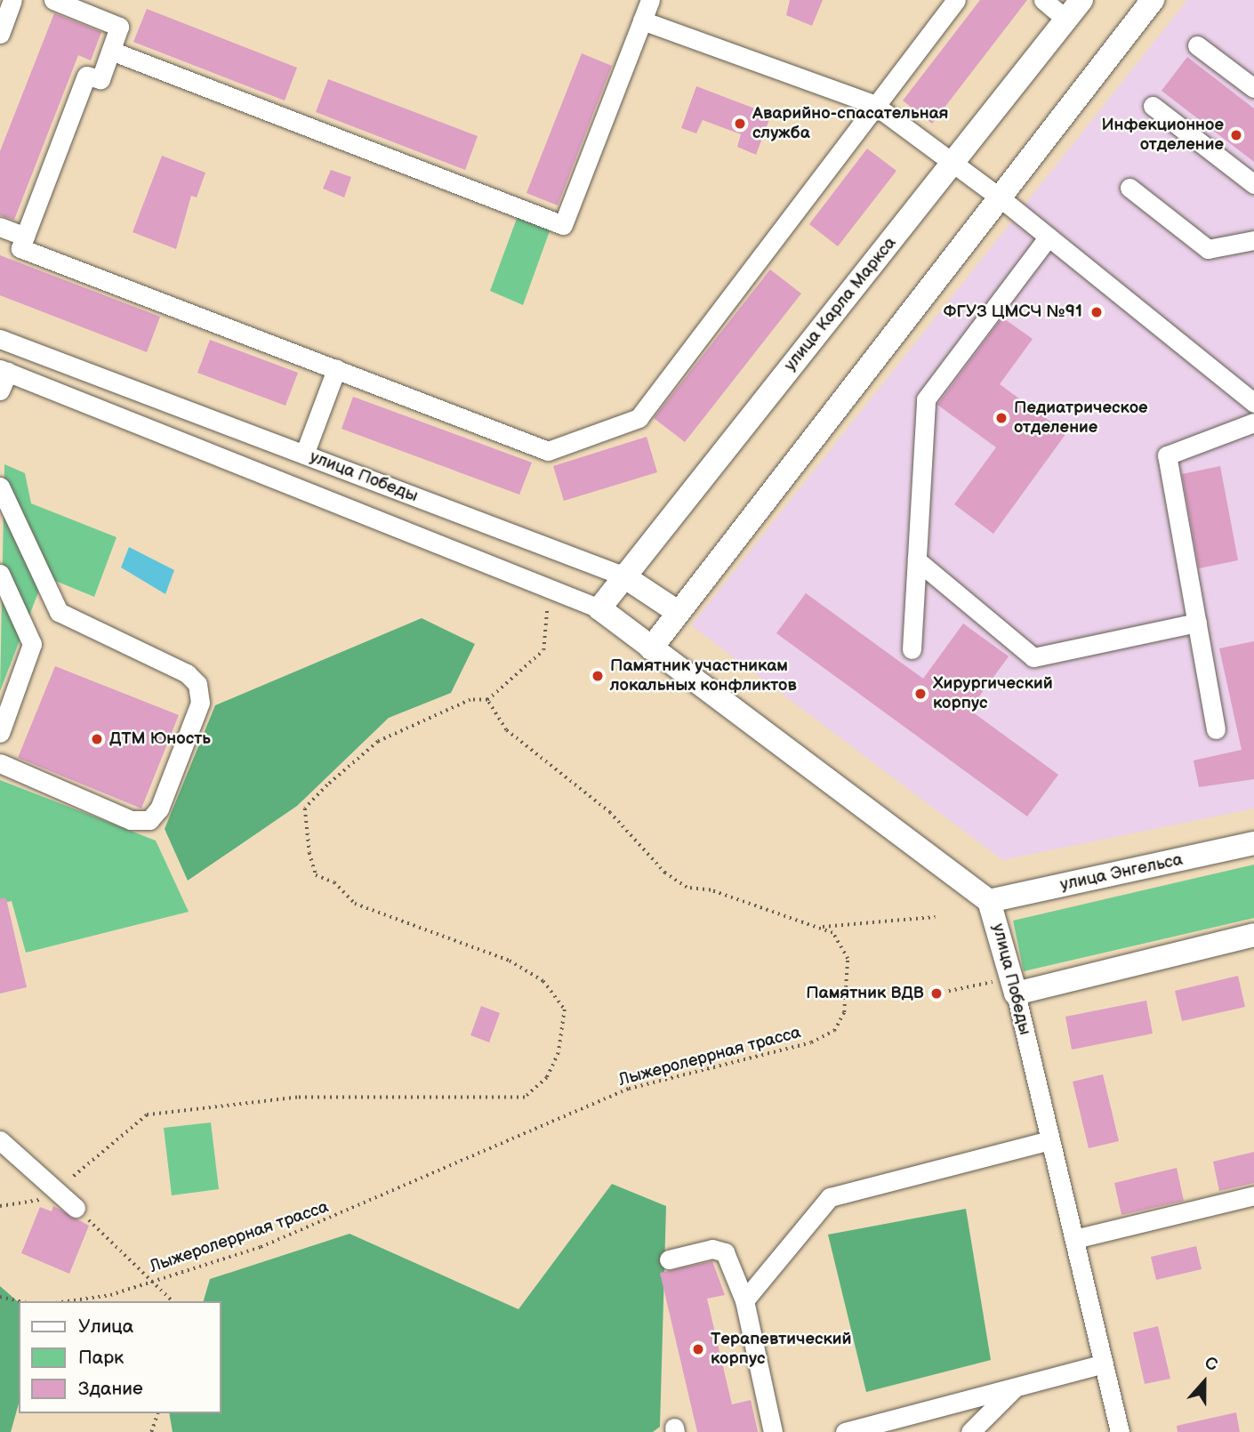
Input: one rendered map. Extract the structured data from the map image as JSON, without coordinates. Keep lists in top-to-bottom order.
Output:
{
  "streets": {
    "main road": ["улица Карла Маркса", "улица Победы", "улица Энгельса"],
    "path": ["Лыжеролеррная трасса"]
  },
  "crossings": [
    ["улица Карла Маркса", "улица Победы"],
    ["улица Победы", "улица Энгельса"]
  ],
  "places": [
    "Аварийно-спасательная служба",
    "Инфекционное отделение",
    "ФГУЗ ЦМСЧ №91",
    "Педиатрическое отделение",
    "Памятник участникам локальных конфликтов",
    "Хирургический корпус",
    "ДТМ Юность",
    "Памятник ВДВ",
    "Терапевтический корпус"
  ],
  "legend": ["Улица", "Парк", "Здание"],
  "north": "top"
}
